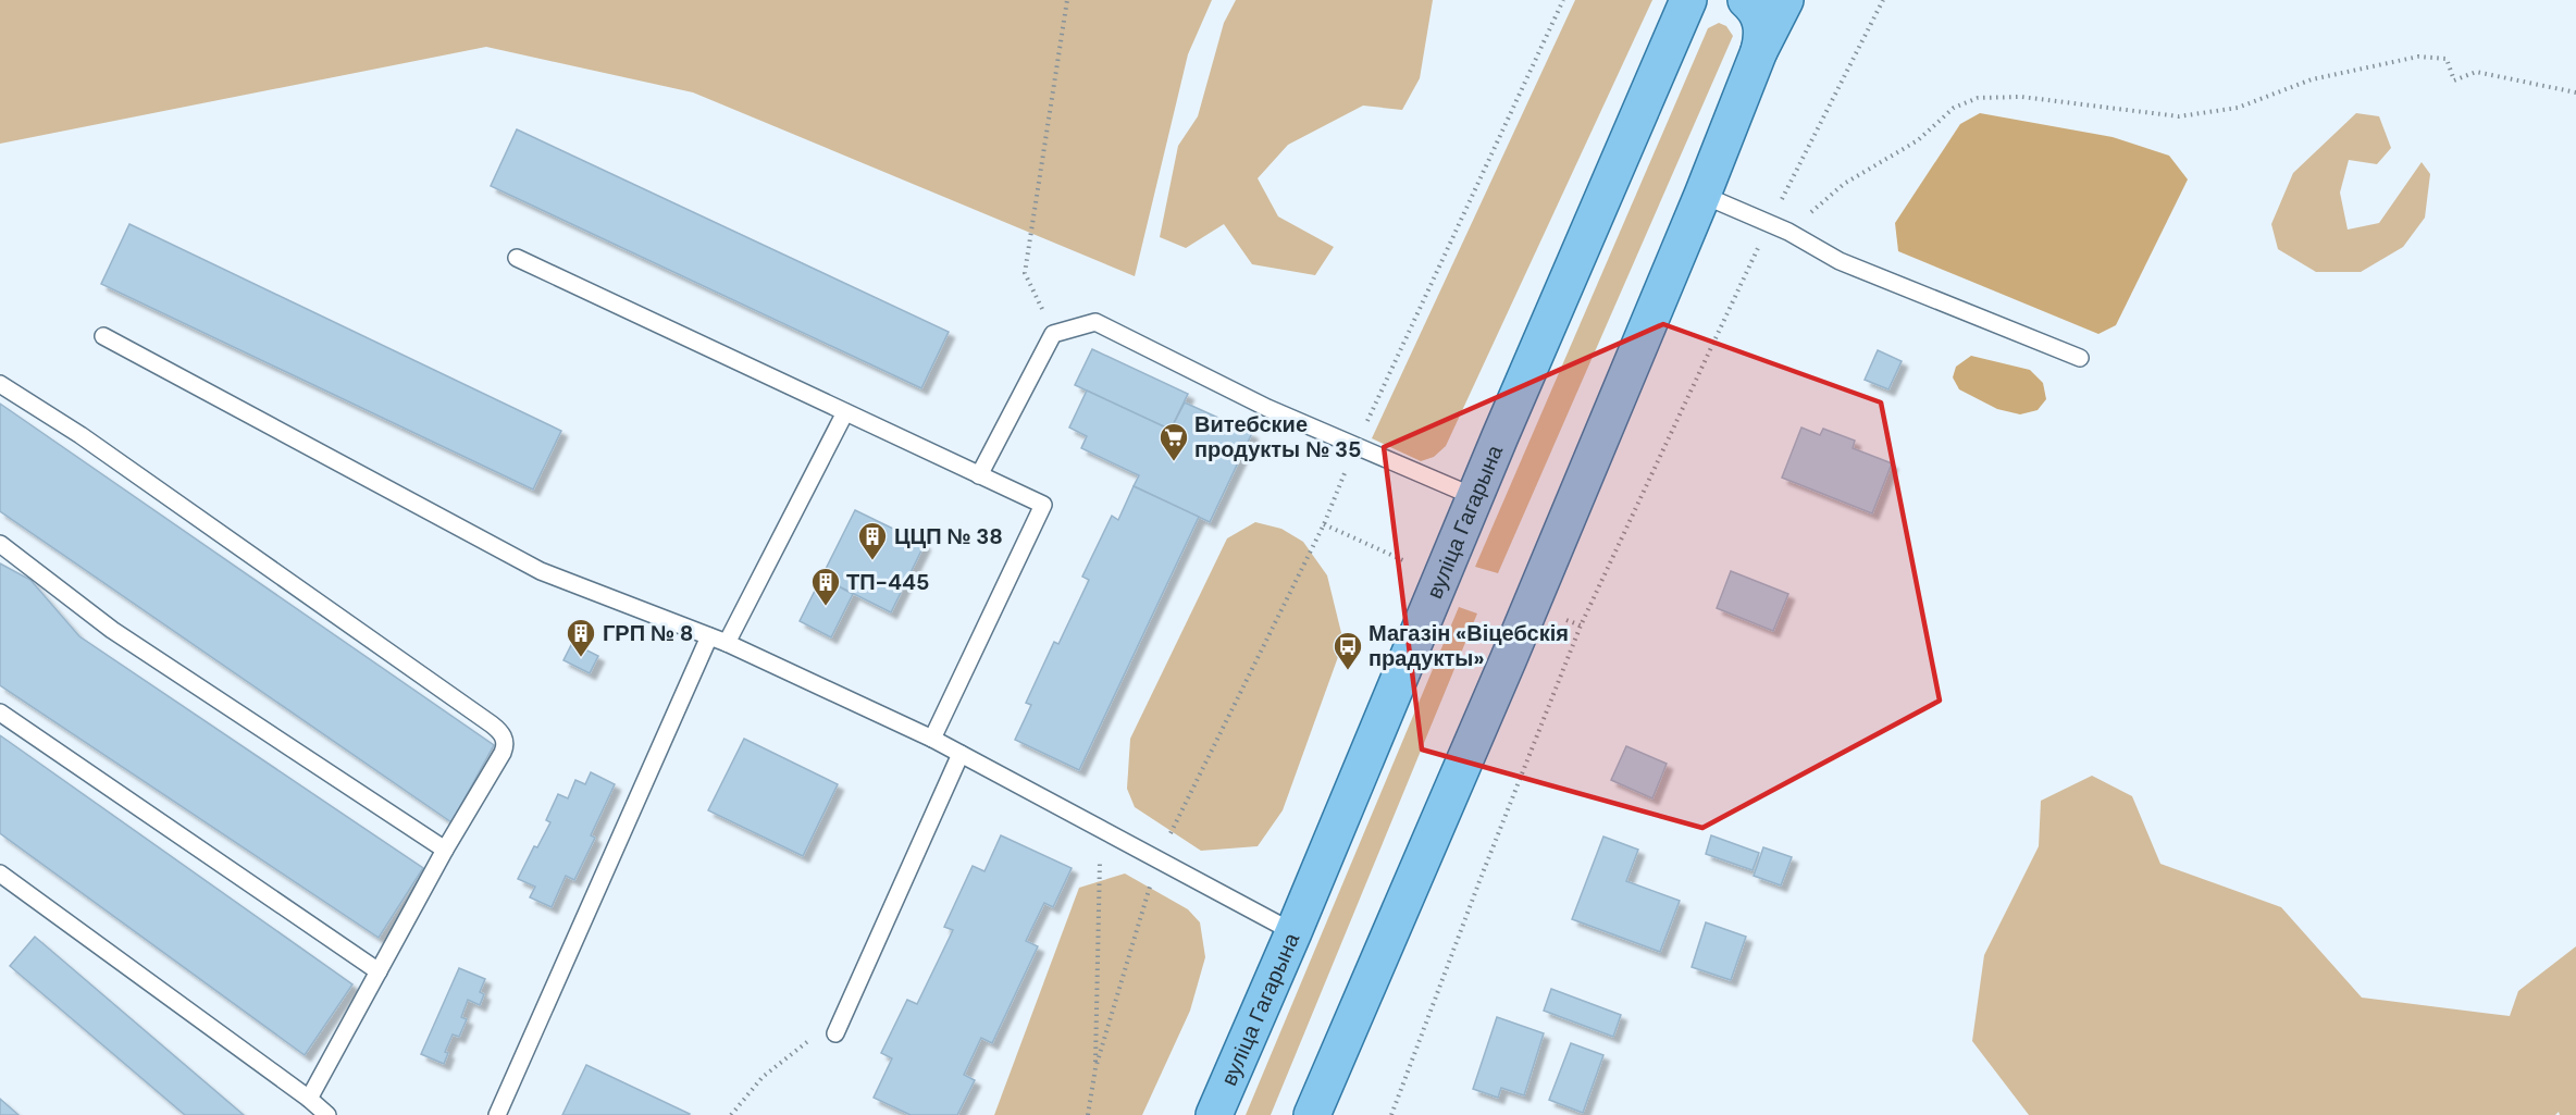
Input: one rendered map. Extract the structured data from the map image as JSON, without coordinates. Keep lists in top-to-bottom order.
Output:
{
  "streets": {
    "main road": ["вуліца Гагарына"]
  },
  "places": {
    "supermarket": ["Витебские продукты № 35"],
    "building": ["ЦЦП № 38", "ТП-445", "ГРП № 8"],
    "bus stop": ["Магазін «Віцебскія прадукты»"]
  }
}
